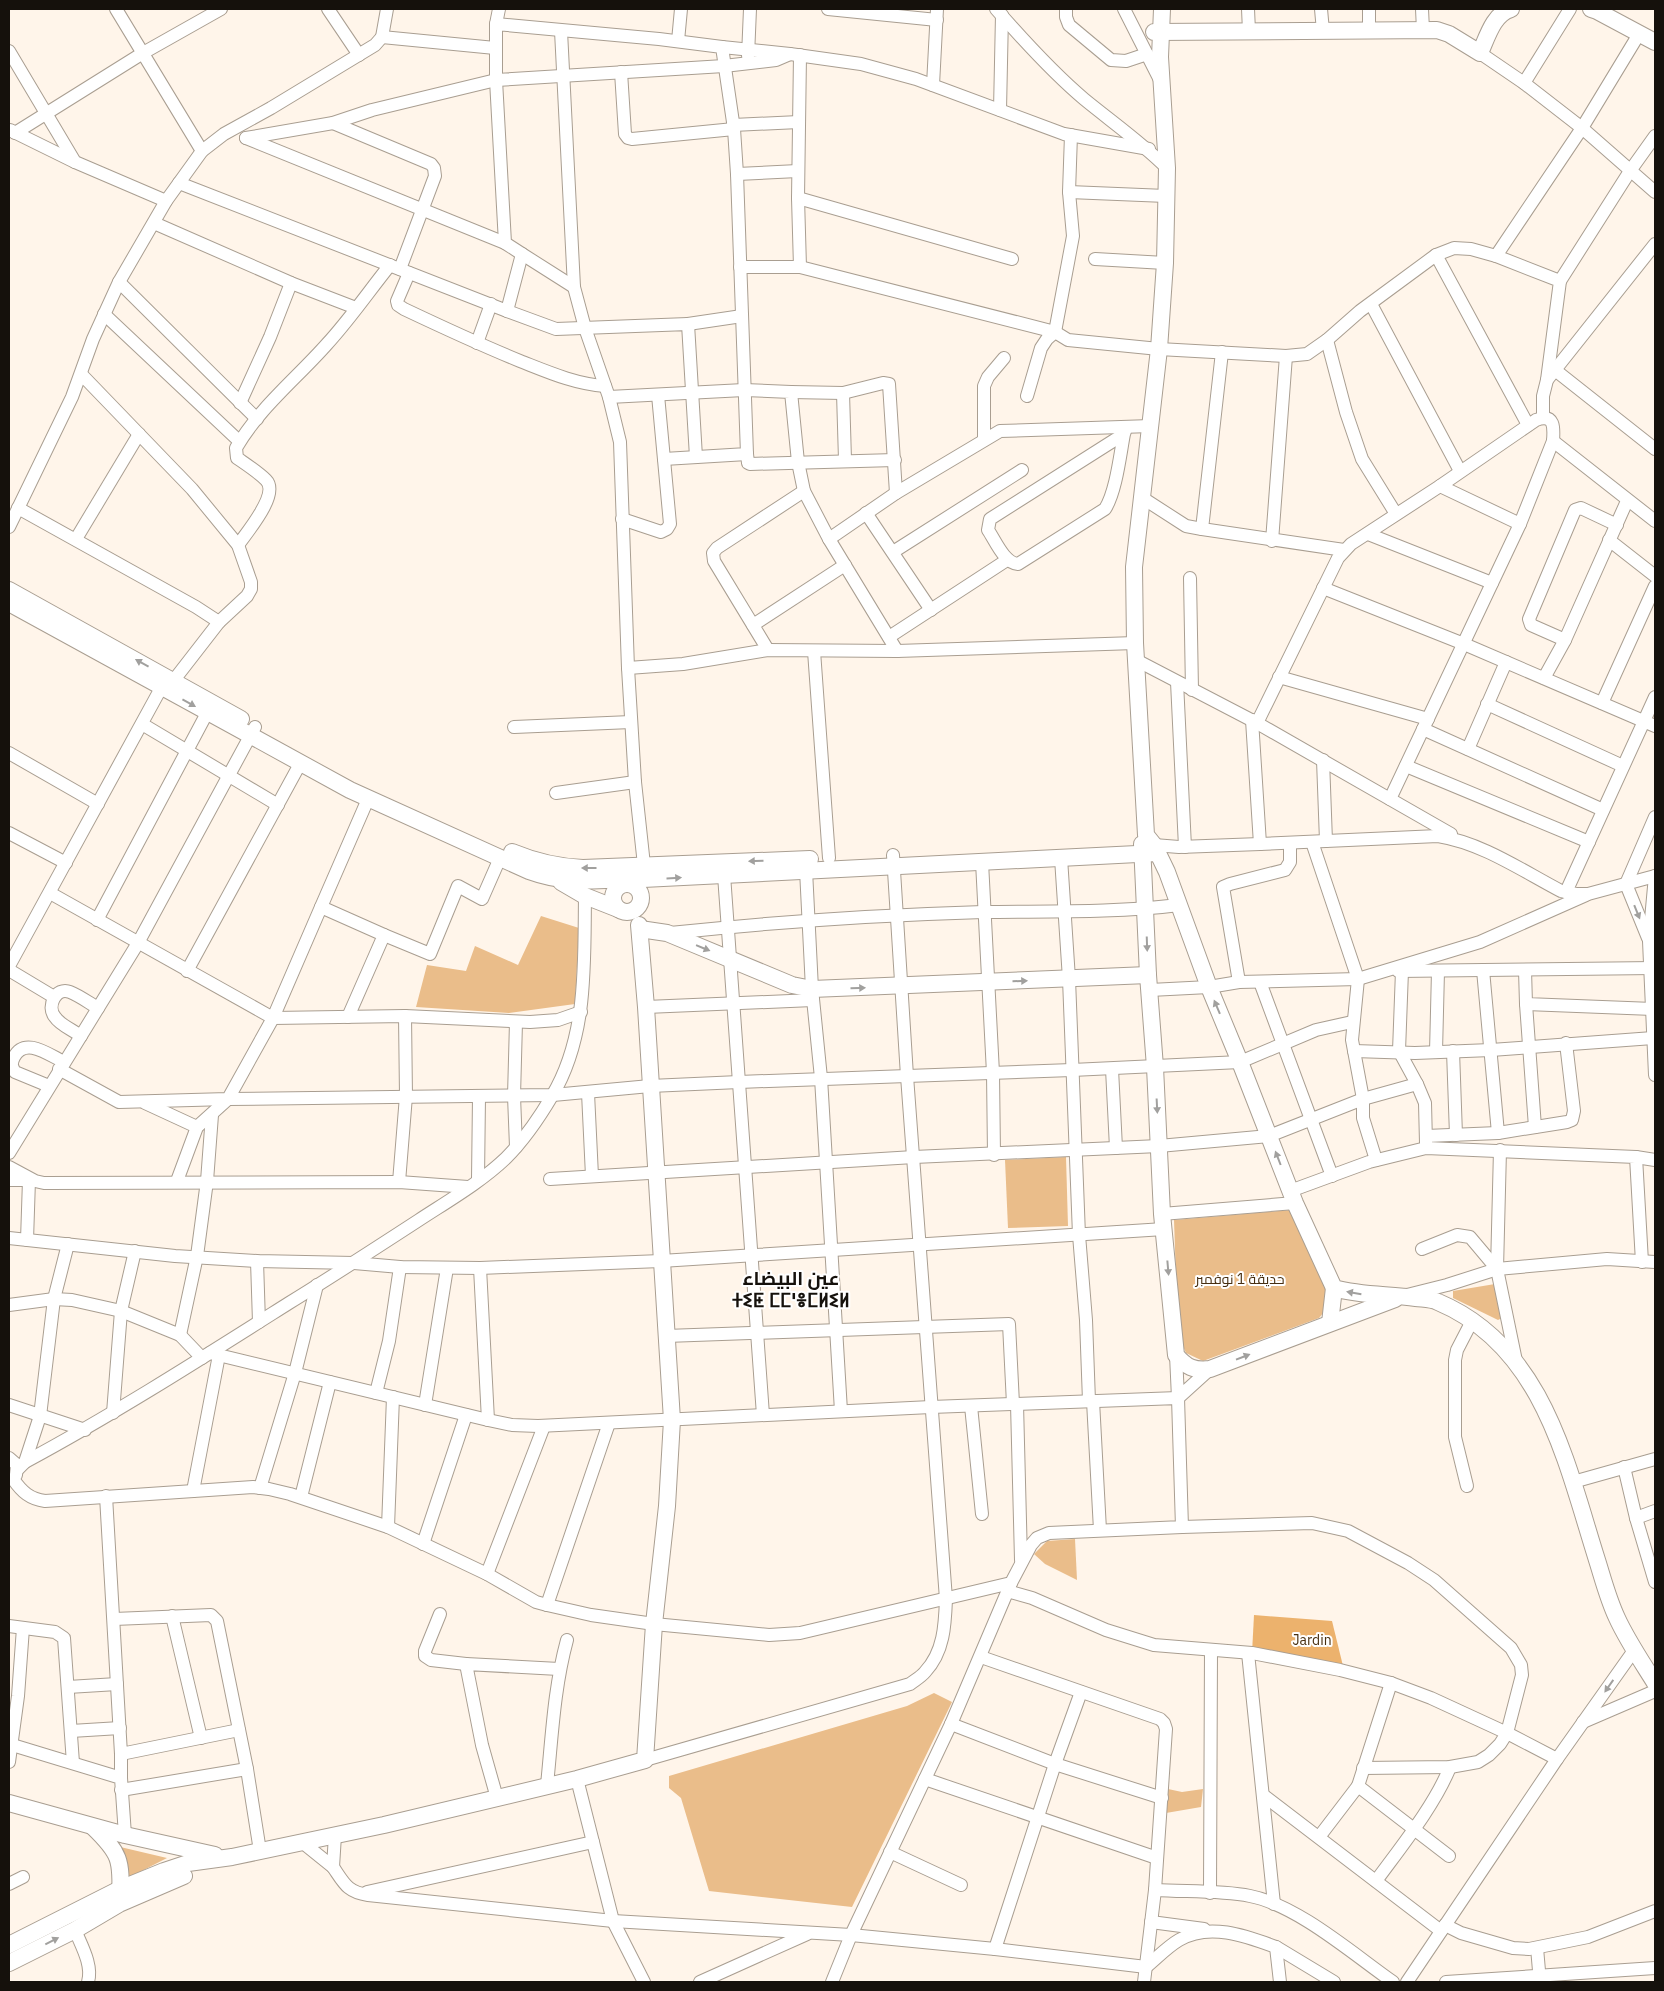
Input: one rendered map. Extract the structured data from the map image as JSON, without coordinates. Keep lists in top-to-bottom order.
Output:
{
  "districts": ["عين البيضاء ⵜⵉⵟ ⵎⵎ'ⴻⵎⵍⵉⵍ"],
  "parks": ["حديقة 1 نوفمبر", "Jardin"]
}
